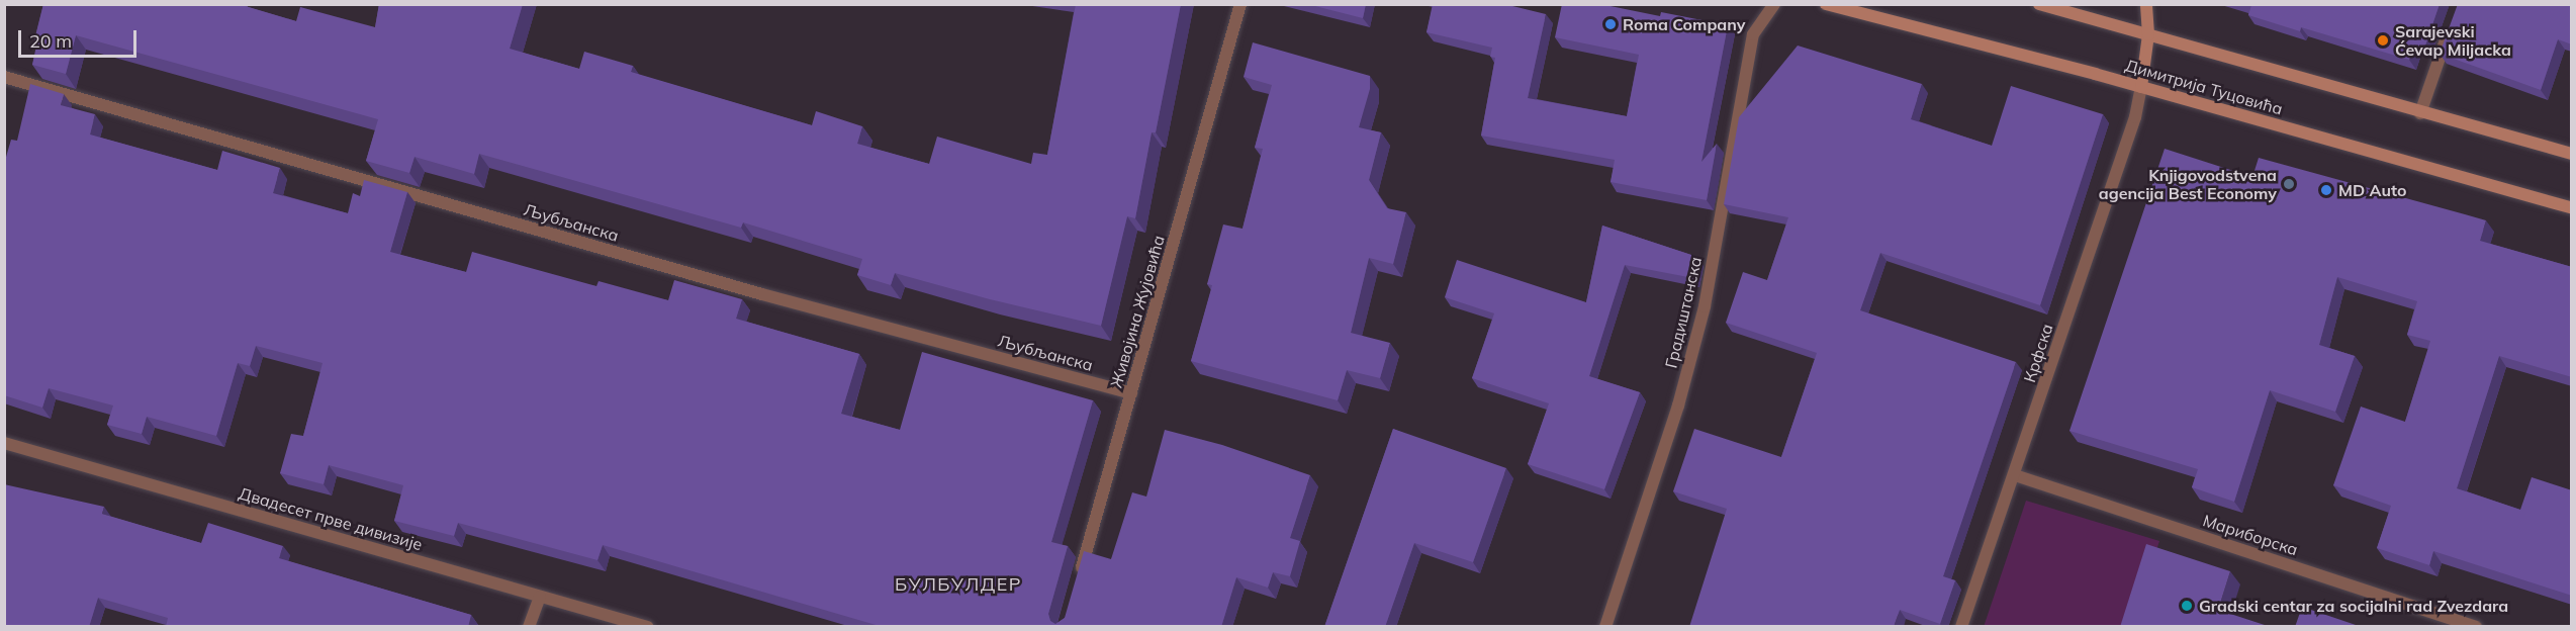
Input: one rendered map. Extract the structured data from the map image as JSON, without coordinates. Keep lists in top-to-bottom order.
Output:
{
  "streets": {
    "main road": ["Димитрија Туцовића"],
    "street": [
      "Љубљанска",
      "Живојина Жујовића",
      "Градиштанска",
      "Крфска",
      "Двадесет прве дивизије",
      "Мариборска"
    ]
  },
  "crossings": [
    ["Димитрија Туцовића", "Крфска"],
    ["Љубљанска", "Живојина Жујовића"],
    ["Крфска", "Мариборска"]
  ],
  "districts": ["БУЛБУЛДЕР"],
  "places": [
    "Roma Company",
    "Sarajevski Ćevap Miljacka",
    "Knjigovodstvena agencija Best Economy",
    "MD Auto",
    "Gradski centar za socijalni rad Zvezdara"
  ],
  "scale_bar": "20 m"
}
